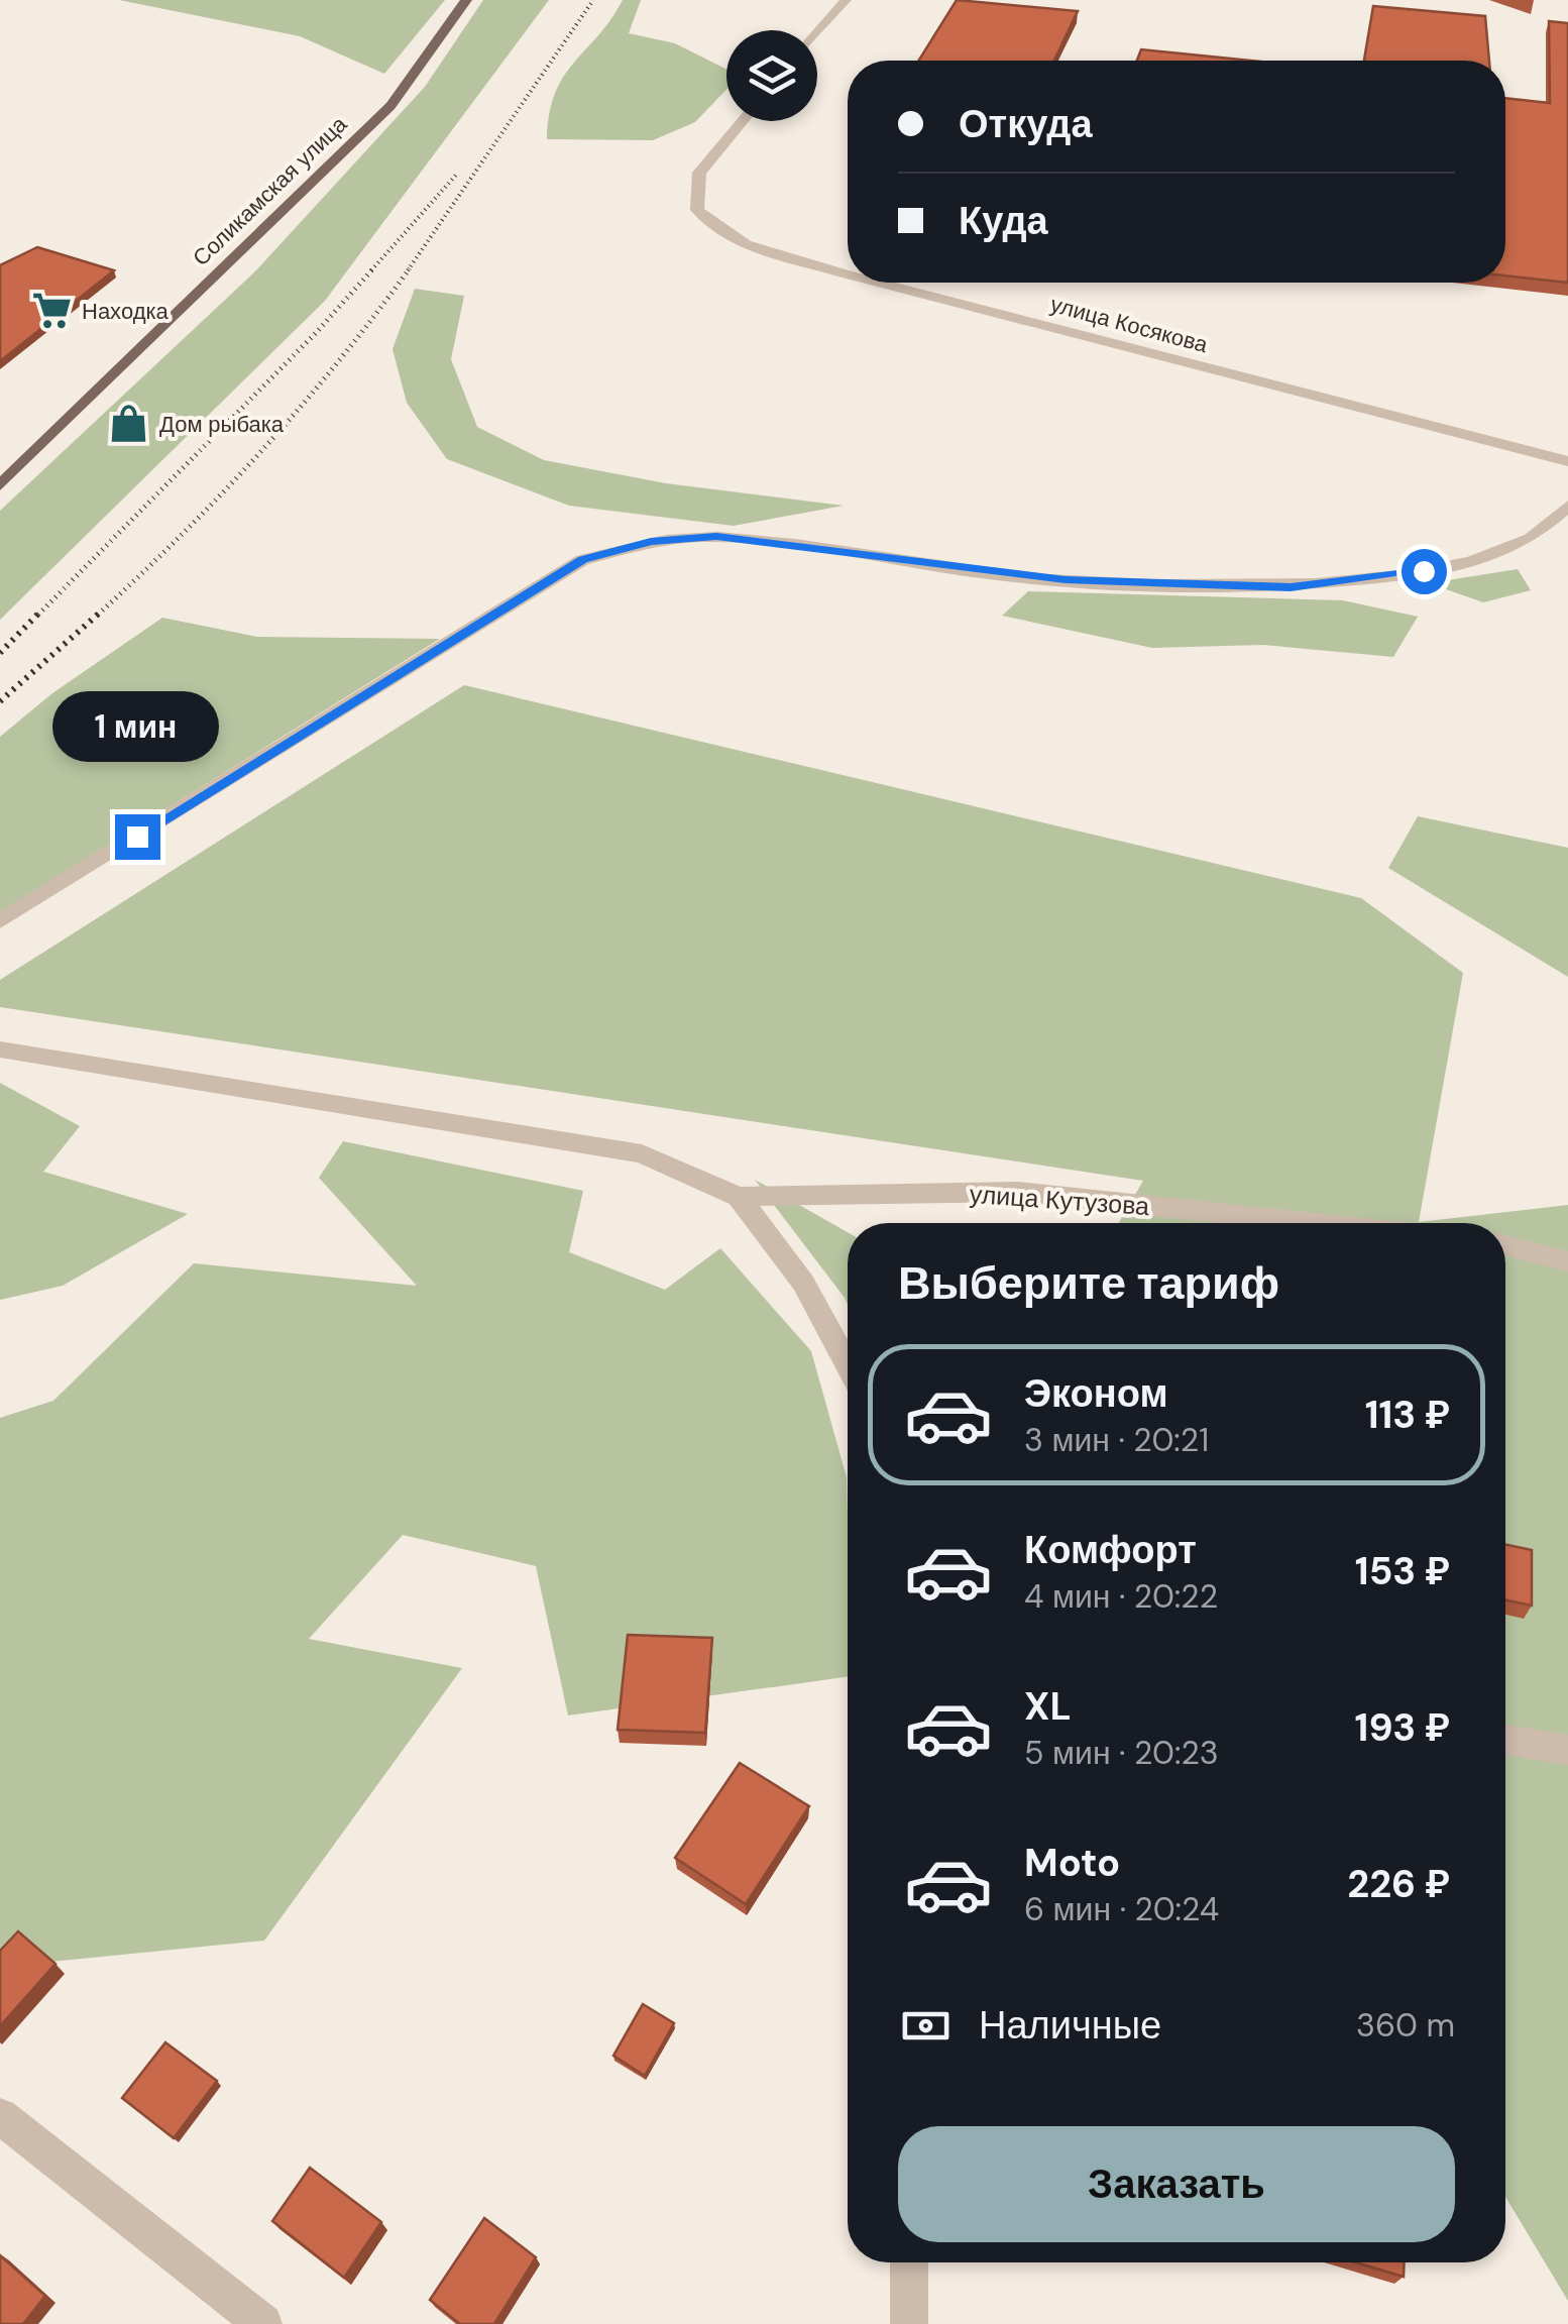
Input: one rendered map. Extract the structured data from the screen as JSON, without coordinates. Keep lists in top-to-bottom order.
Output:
{
  "streets": {
    "main road": ["Соликамская улица"],
    "street": ["улица Косякова", "улица Кутузова"]
  },
  "places": {
    "supermarket": ["Находка"],
    "shop": ["Дом рыбака"]
  },
  "page": {
    "banner": ["Откуда", "Куда"],
    "bubble": "1 мин",
    "heading": "Выберите тариф",
    "list": [
      {
        "name": "Эконом",
        "note": "3 мин · 20:21",
        "value": "113 ₽"
      },
      {
        "name": "Комфорт",
        "note": "4 мин · 20:22",
        "value": "153 ₽"
      },
      {
        "name": "XL",
        "note": "5 мин · 20:23",
        "value": "193 ₽"
      },
      {
        "name": "Moto",
        "note": "6 мин · 20:24",
        "value": "226 ₽"
      }
    ],
    "pay": ["Наличные", "360 m"],
    "buttons": "Заказать"
  }
}
